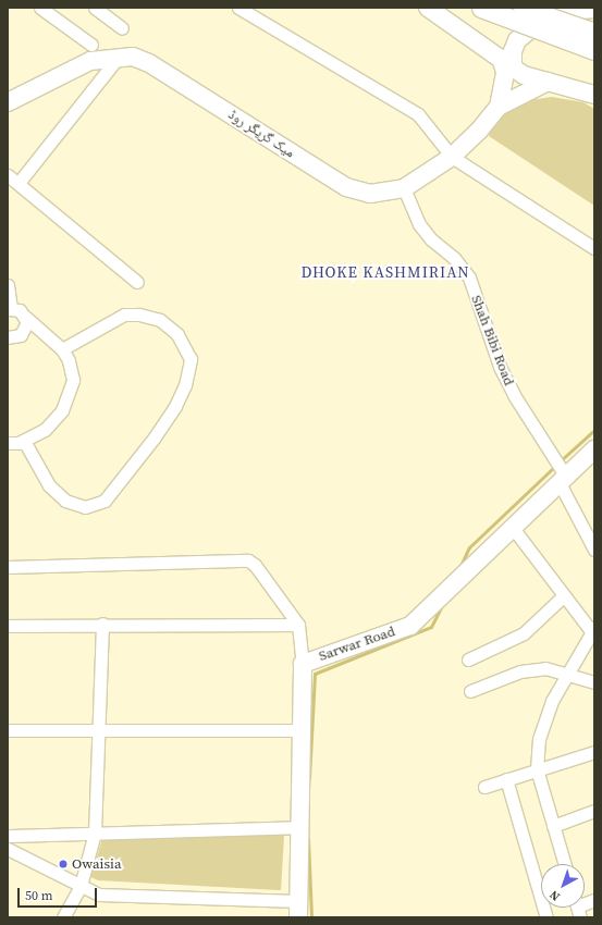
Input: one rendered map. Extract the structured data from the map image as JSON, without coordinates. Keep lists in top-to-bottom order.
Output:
{
  "streets": {
    "street": ["میک گریگر روڈ", "Shah Bibi Road", "Sarwar Road"]
  },
  "crossings": [
    ["میک گریگر روڈ", "Shah Bibi Road"],
    ["Shah Bibi Road", "Sarwar Road"]
  ],
  "districts": ["DHOKE KASHMIRIAN"],
  "places": ["Owaisia"],
  "scale_bar": "50 m",
  "north": "bottom left"
}
